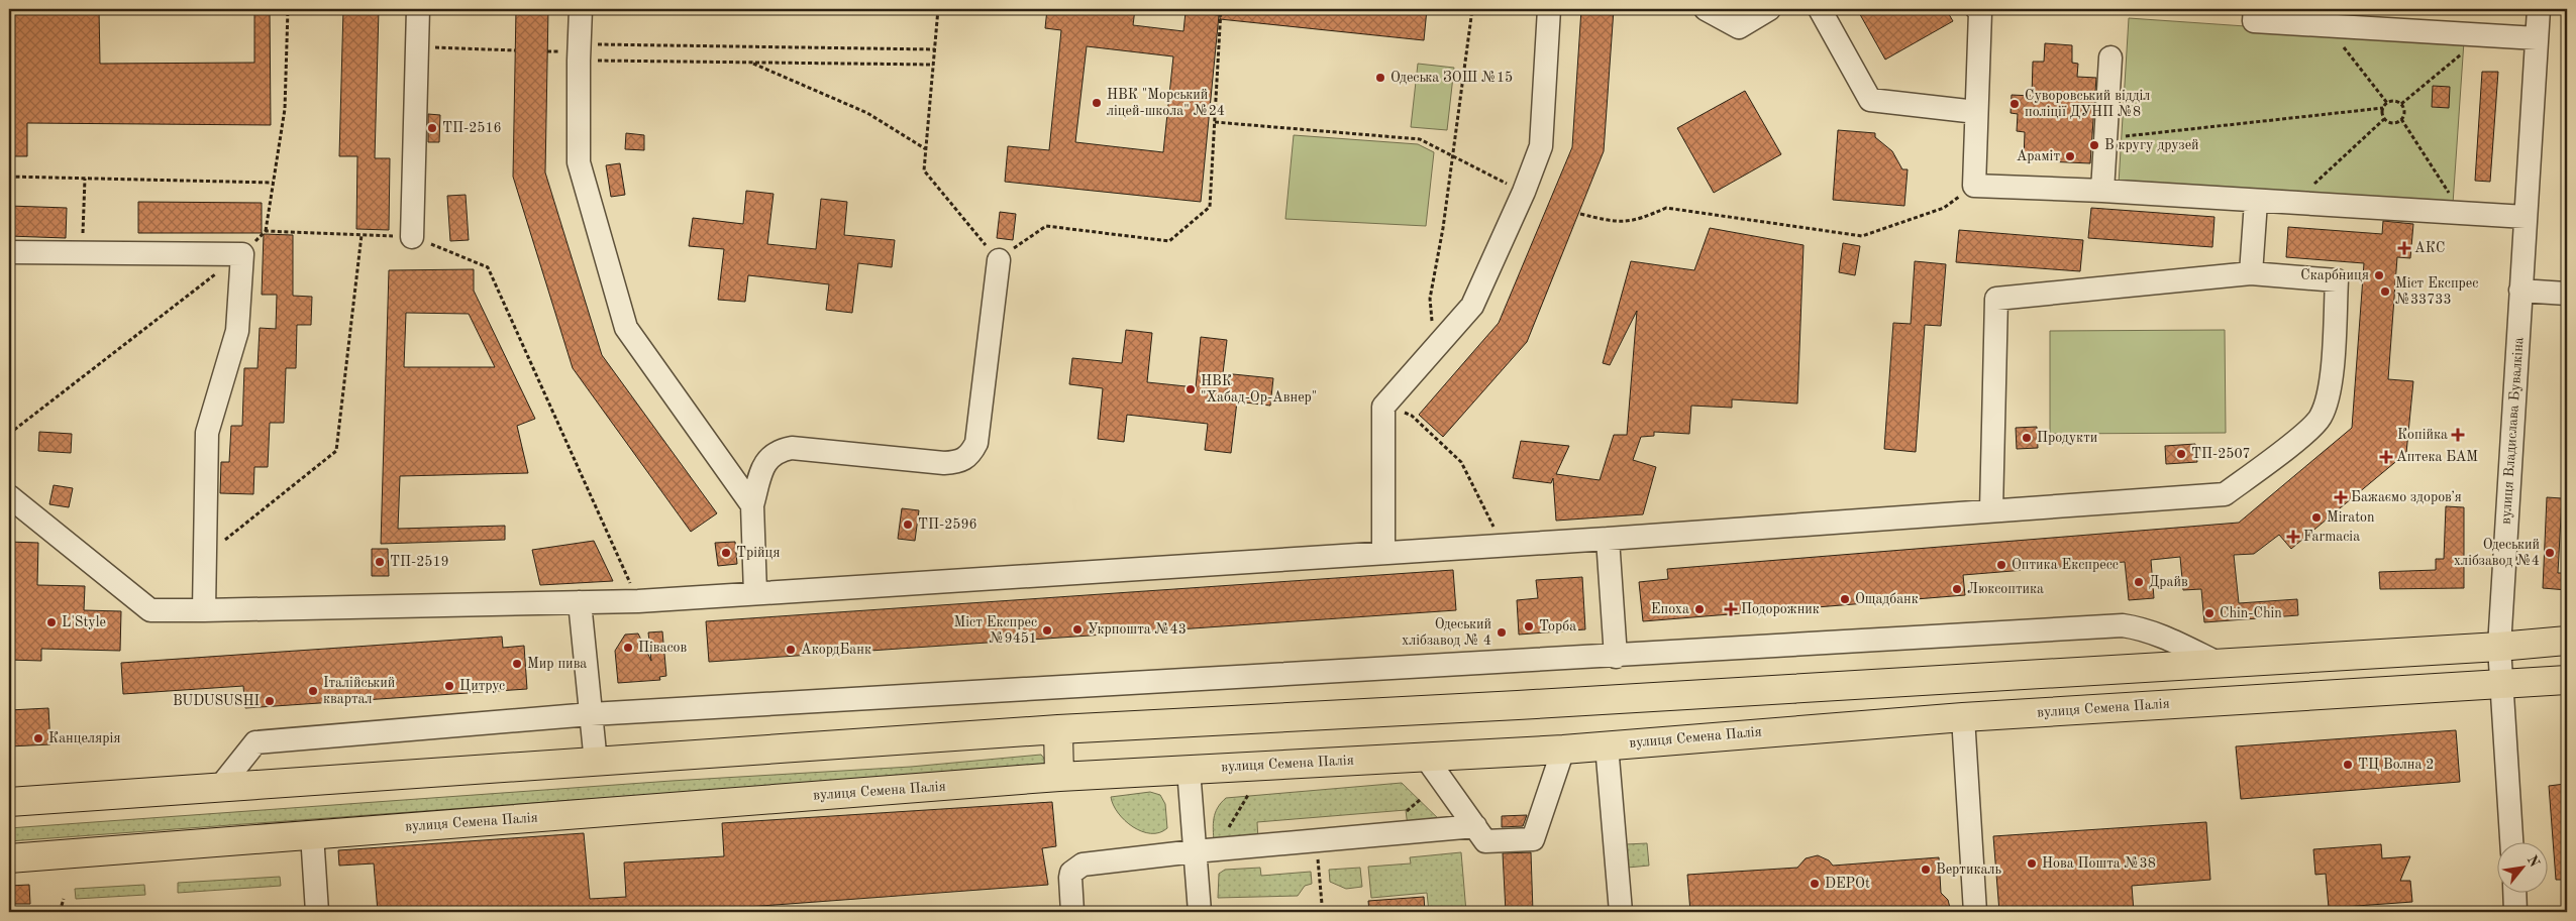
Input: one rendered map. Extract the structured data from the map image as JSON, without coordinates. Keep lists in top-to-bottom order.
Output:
{
  "streets": {
    "main road": ["вулиця Семена Палія"],
    "street": ["вулиця Владислава Бувалкіна"]
  },
  "crossings": [
    ["вулиця Владислава Бувалкіна", "вулиця Семена Палія"]
  ],
  "places": {
    "other": [
      "Одеська ЗОШ №15",
      "НВК \"Морський ліцей-школа\" №24",
      "Суворовський відділ поліції ДУНП №8",
      "ТП-2516",
      "В кругу друзей",
      "Араміт",
      "Скарбниця",
      "Міст Експрес №33733",
      "НВК \"Хабад-Ор-Авнер\"",
      "Продукти",
      "ТП-2507",
      "Miraton",
      "ТП-2596",
      "Трійця",
      "Одеський хлібзавод №4",
      "ТП-2519",
      "Оптика Експресс",
      "Драйв",
      "Люксоптика",
      "Ощадбанк",
      "Епоха",
      "Chin-Chin",
      "L'Style",
      "Торба",
      "Укрпошта №43",
      "Міст Експрес №9451",
      "Одеський хлібзавод № 4",
      "Півасов",
      "АкордБанк",
      "Мир пива",
      "Цитрус",
      "Італійський квартал",
      "BUDUSUSHI",
      "Канцелярія",
      "ТЦ Волна 2",
      "Нова Пошта №38",
      "Вертикаль",
      "DEPOt"
    ],
    "health": [
      "АКС",
      "Копійка",
      "Аптека БАМ",
      "Бажаємо здоровʼя",
      "Farmacia",
      "Подорожник"
    ]
  },
  "north": "top right"
}
